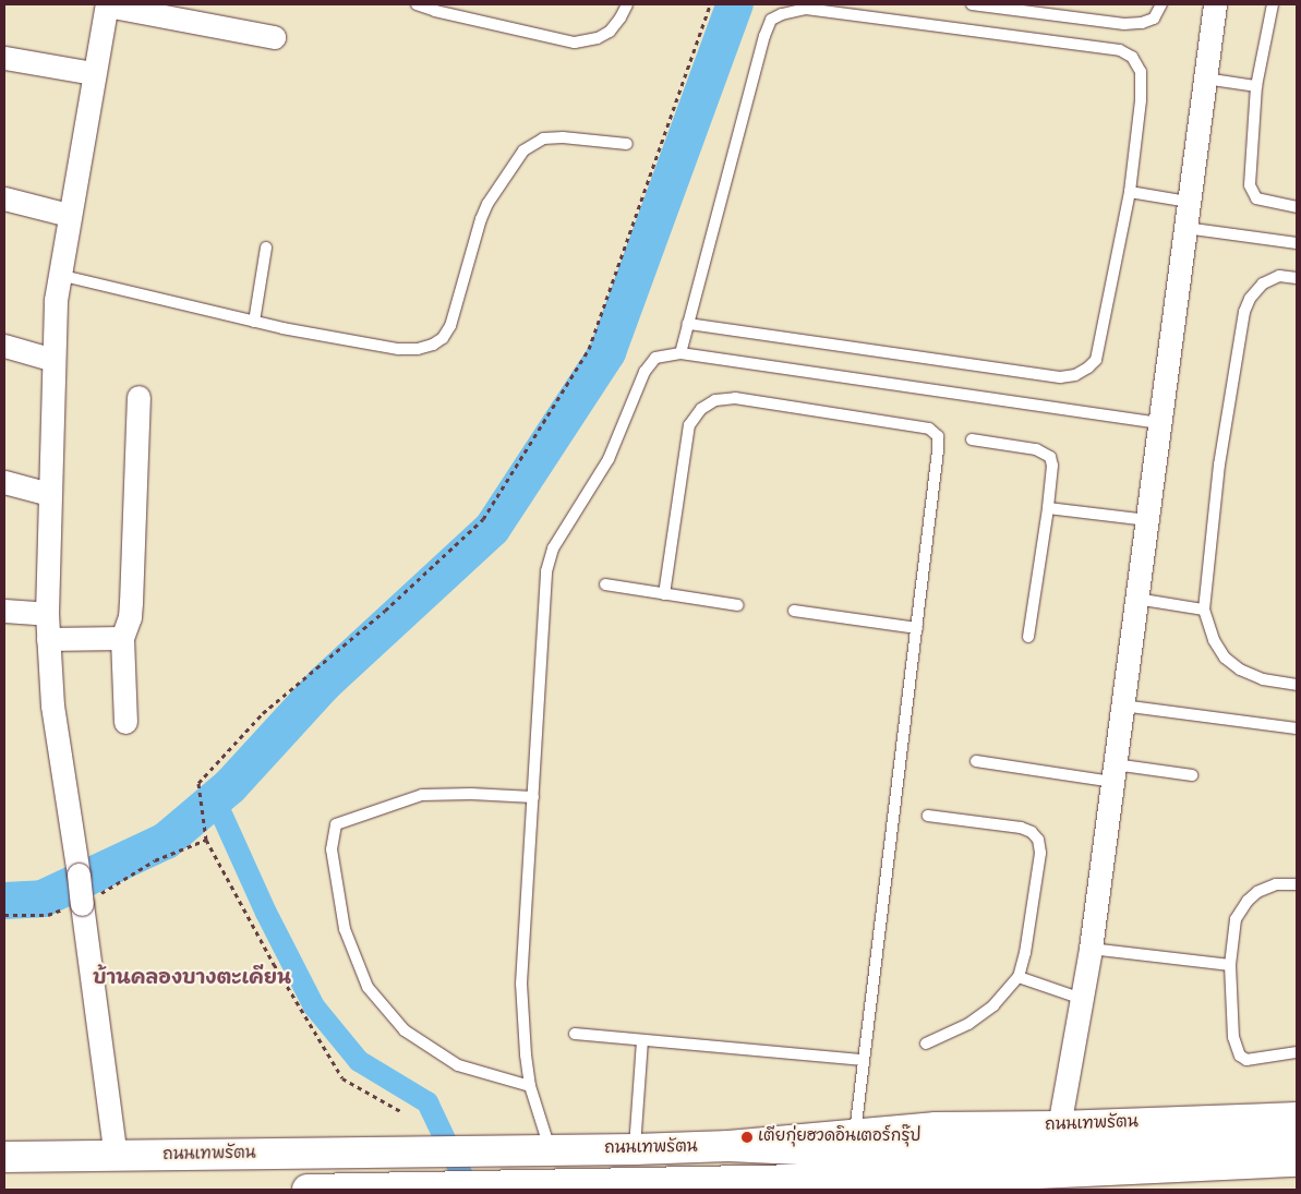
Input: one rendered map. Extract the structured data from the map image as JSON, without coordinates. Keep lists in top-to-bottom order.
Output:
{
  "streets": {
    "main road": ["ถนนเทพรัตน"]
  },
  "districts": ["บ้านคลองบางตะเคียน"],
  "places": ["เตียกุ่ยฮวดอินเตอร์กรุ๊ป"]
}
